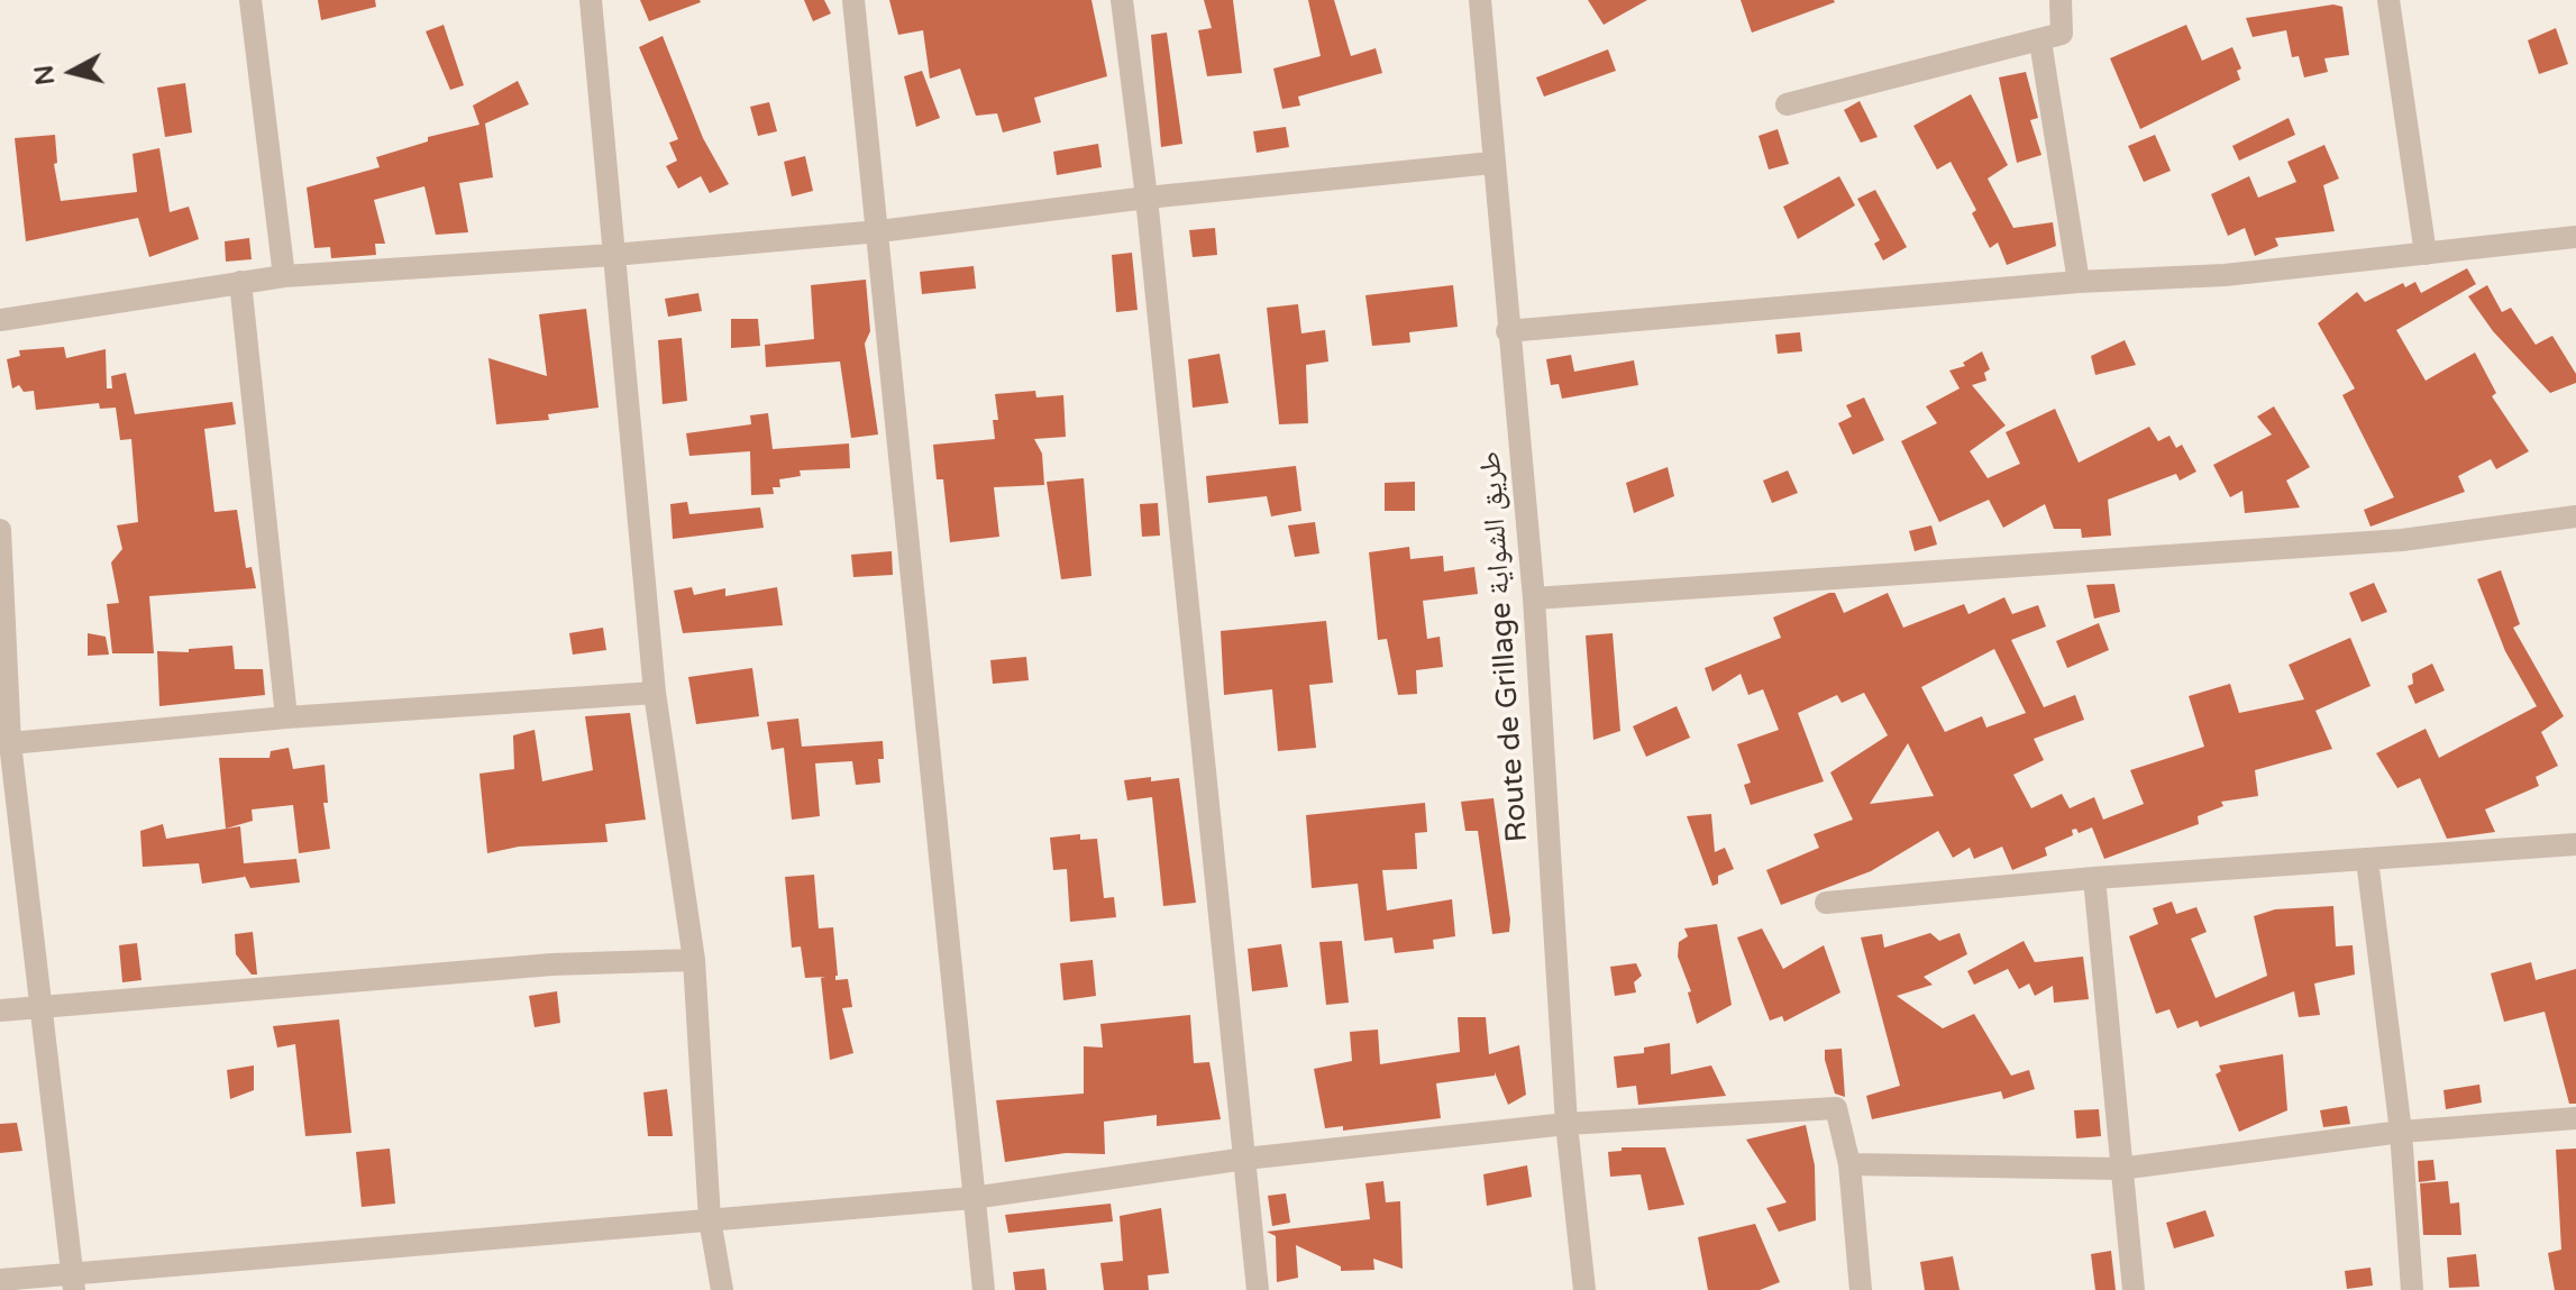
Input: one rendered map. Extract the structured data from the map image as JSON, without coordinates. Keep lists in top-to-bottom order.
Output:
{
  "streets": {
    "street": ["Route de Grillage طريق الشواية"]
  },
  "north": "left"
}
